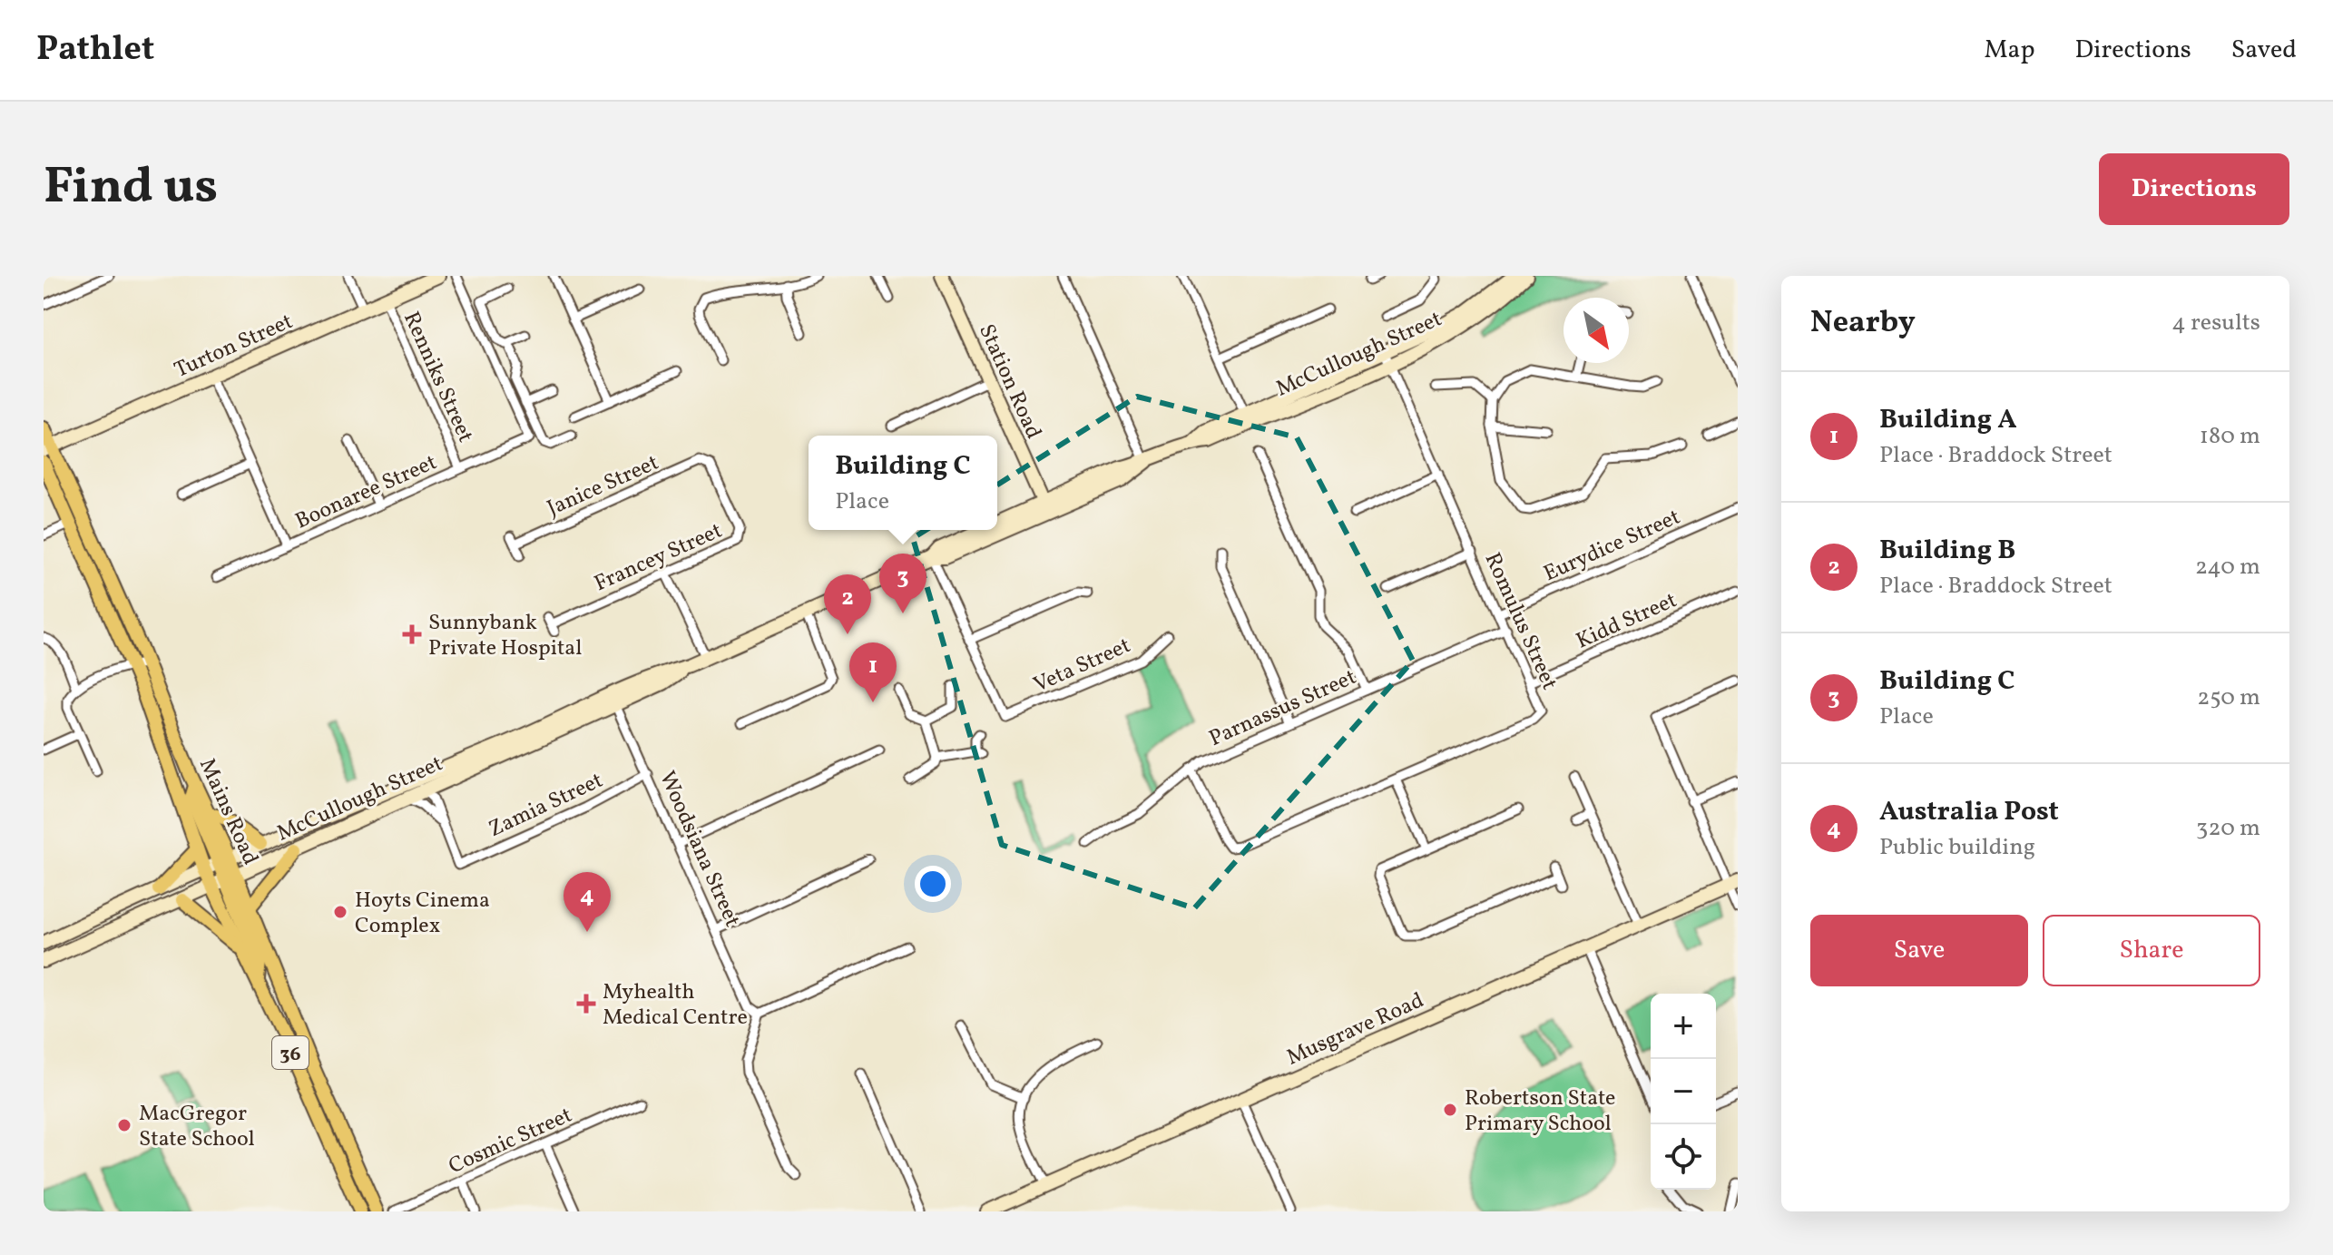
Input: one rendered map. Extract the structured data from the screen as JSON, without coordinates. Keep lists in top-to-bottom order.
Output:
{
  "streets": {
    "main road": [
      "Turton Street",
      "McCullough Street",
      "Station Road",
      "Mains Road",
      "Musgrave Road",
      "36"
    ],
    "street": [
      "Renniks Street",
      "Janice Street",
      "Boonaree Street",
      "Eurydice Street",
      "Francey Street",
      "Kidd Street",
      "Romulus Street",
      "Veta Street",
      "Parnassus Street",
      "Zamia Street",
      "Woodsiana Street",
      "Cosmic Street"
    ]
  },
  "crossings": [
    ["Turton Street", "Renniks Street"],
    ["Turton Street", "Mains Road"],
    ["McCullough Street", "Station Road"],
    ["McCullough Street", "Romulus Street"],
    ["McCullough Street", "Mains Road"],
    ["McCullough Street", "Woodsiana Street"],
    ["Renniks Street", "Boonaree Street"],
    ["Janice Street", "Francey Street"],
    ["Eurydice Street", "Romulus Street"],
    ["Kidd Street", "Romulus Street"],
    ["Romulus Street", "Parnassus Street"],
    ["Zamia Street", "Woodsiana Street"]
  ],
  "places": {
    "health": ["Sunnybank Private Hospital", "Myhealth Medical Centre"],
    "other": ["Hoyts Cinema Complex", "Robertson State Primary School", "MacGregor State School"]
  },
  "north": "bottom right",
  "page": {
    "header": "Pathlet",
    "nav": ["Map", "Directions", "Saved"],
    "title": "Find us",
    "buttons": [
      "Directions",
      ["Save", "Share"]
    ],
    "heading": ["Nearby", "4 results"],
    "list": [
      {
        "mark": "1",
        "name": "Building A",
        "note": "Place · Braddock Street",
        "value": "180 m"
      },
      {
        "mark": "2",
        "name": "Building B",
        "note": "Place · Braddock Street",
        "value": "240 m"
      },
      {
        "mark": "3",
        "name": "Building C",
        "note": "Place",
        "value": "250 m"
      },
      {
        "mark": "4",
        "name": "Australia Post",
        "note": "Public building",
        "value": "320 m"
      }
    ],
    "popup": ["Building C", "Place"],
    "pins": [
      "3",
      "2",
      "1",
      "4"
    ],
    "map_buttons": ["+", "−"]
  }
}
